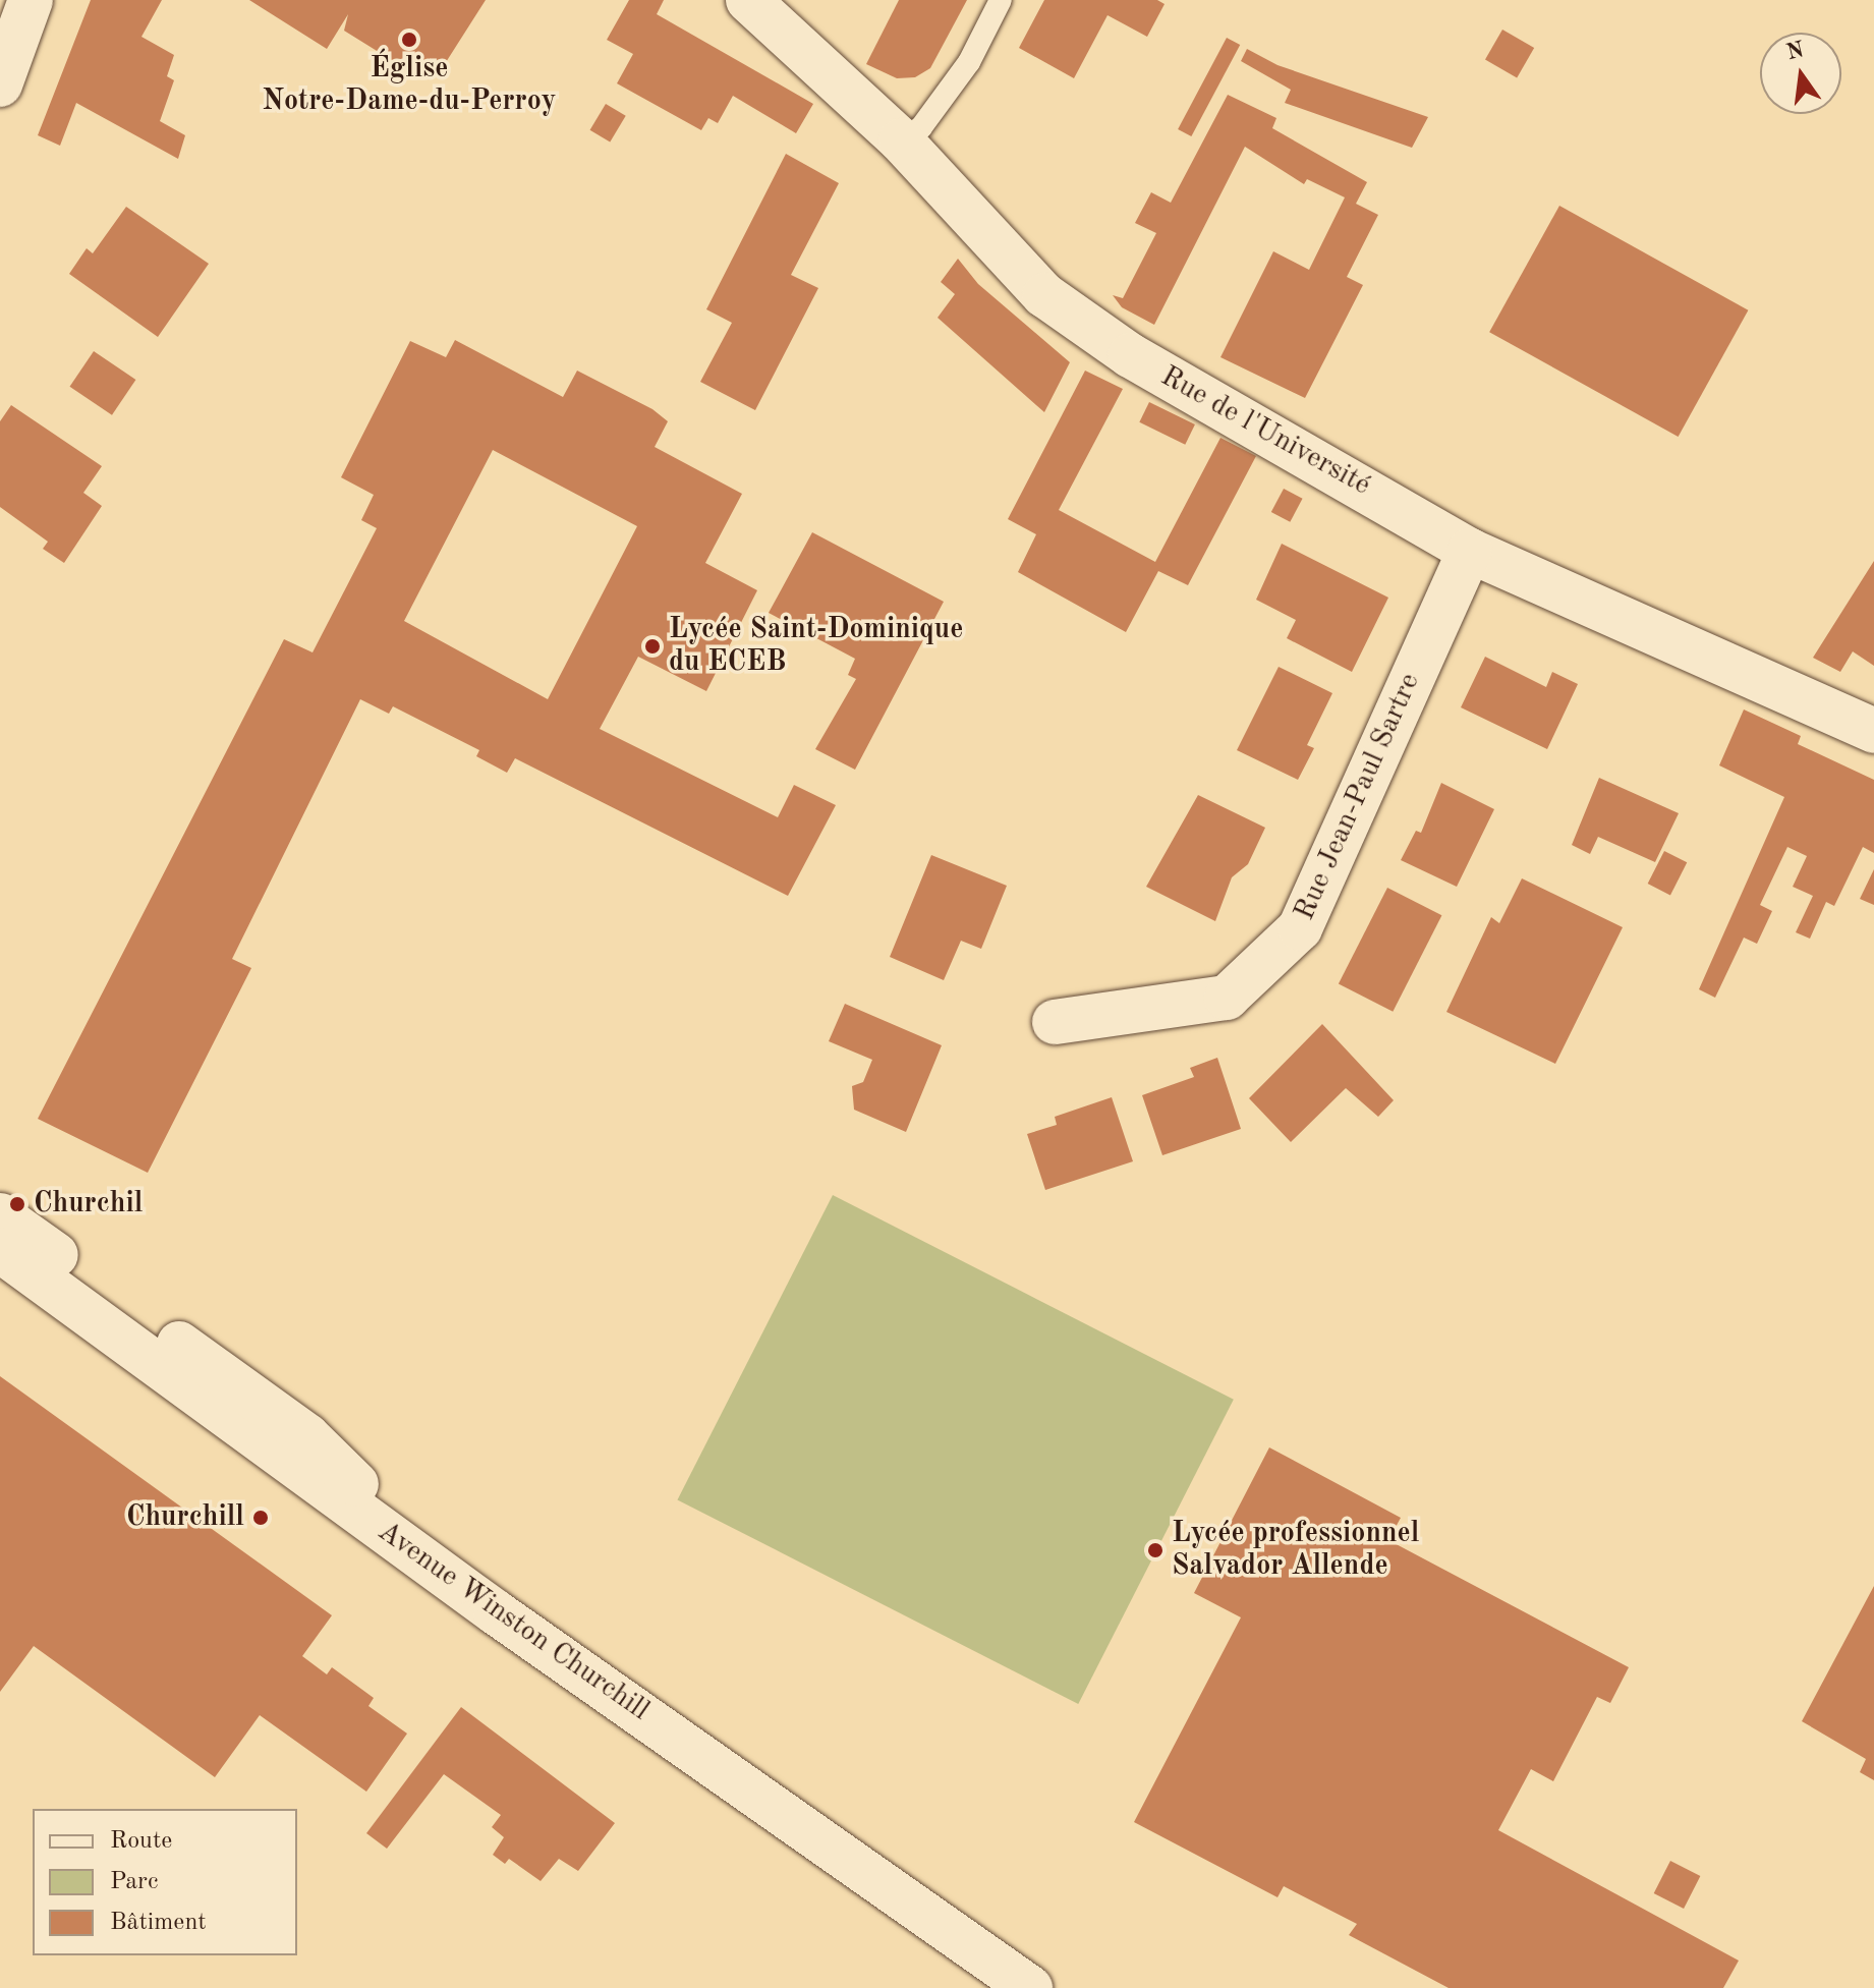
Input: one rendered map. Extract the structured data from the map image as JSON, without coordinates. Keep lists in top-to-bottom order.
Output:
{
  "streets": {
    "street": ["Rue de l'Université", "Rue Jean-Paul Sartre", "Avenue Winston Churchill"]
  },
  "crossings": [
    ["Rue de l'Université", "Rue Jean-Paul Sartre"]
  ],
  "places": [
    "Église Notre-Dame-du-Perroy",
    "Lycée Saint-Dominique du ECEB",
    "Churchil",
    "Churchill",
    "Lycée professionnel Salvador Allende"
  ],
  "legend": ["Route", "Parc", "Bâtiment"],
  "north": "top"
}
